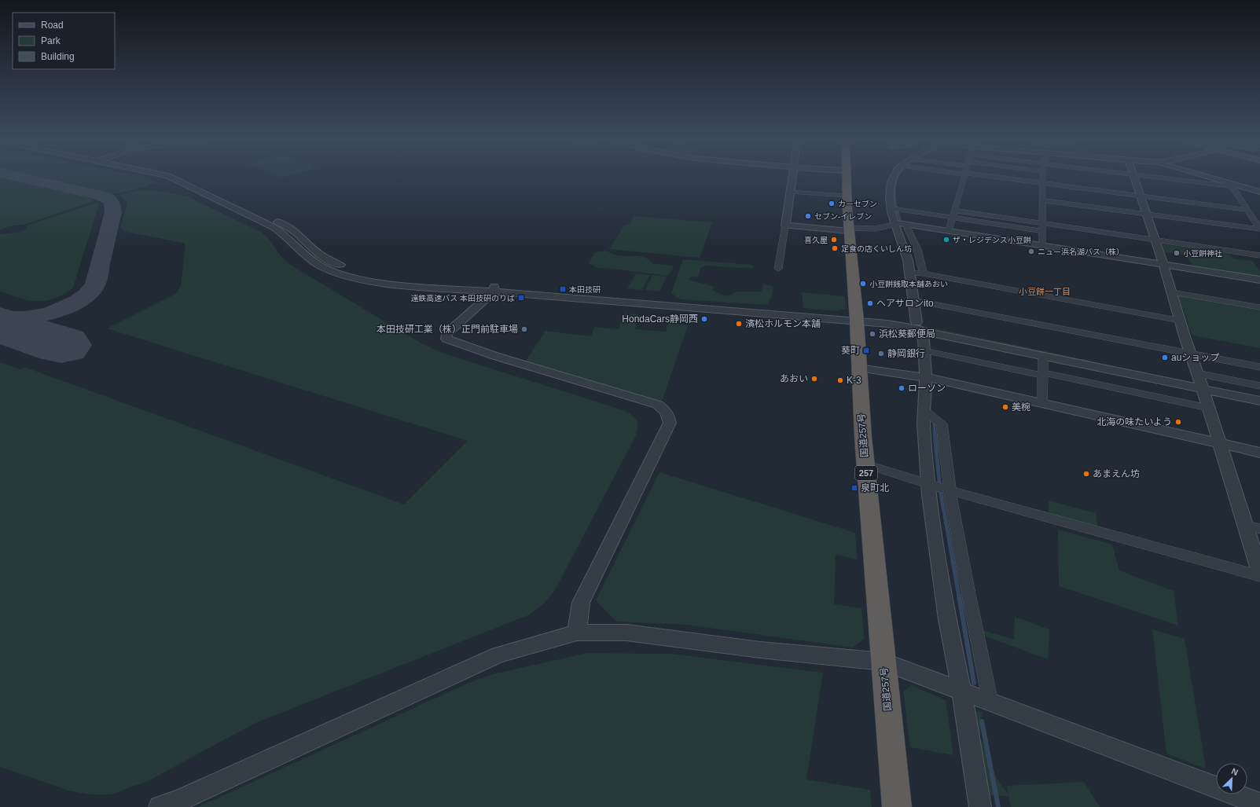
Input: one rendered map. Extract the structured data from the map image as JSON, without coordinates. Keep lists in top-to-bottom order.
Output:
{
  "streets": {
    "highway": ["国道257号", "257"]
  },
  "districts": ["小豆餅一丁目"],
  "places": {
    "other": [
      "カーセブン",
      "セブン-イレブン",
      "喜久屋",
      "ザ・レジデンス小豆餅",
      "定食の店くいしん坊",
      "ニュー浜名湖バス（株）",
      "小豆餅神社",
      "小豆餅銭取本舗あおい",
      "ヘアサロンito",
      "HondaCars静岡西",
      "濱松ホルモン本舗",
      "本田技研工業（株）正門前駐車場",
      "浜松葵郵便局",
      "静岡銀行",
      "auショップ",
      "あおい",
      "K-3",
      "ローソン",
      "美椀",
      "北海の味たいよう",
      "あまえん坊"
    ],
    "transit": [
      "本田技研",
      "遠鉄高速バス 本田技研のりば",
      "葵町",
      "泉町北"
    ]
  },
  "legend": ["Road", "Park", "Building"],
  "north": "top right"
}
